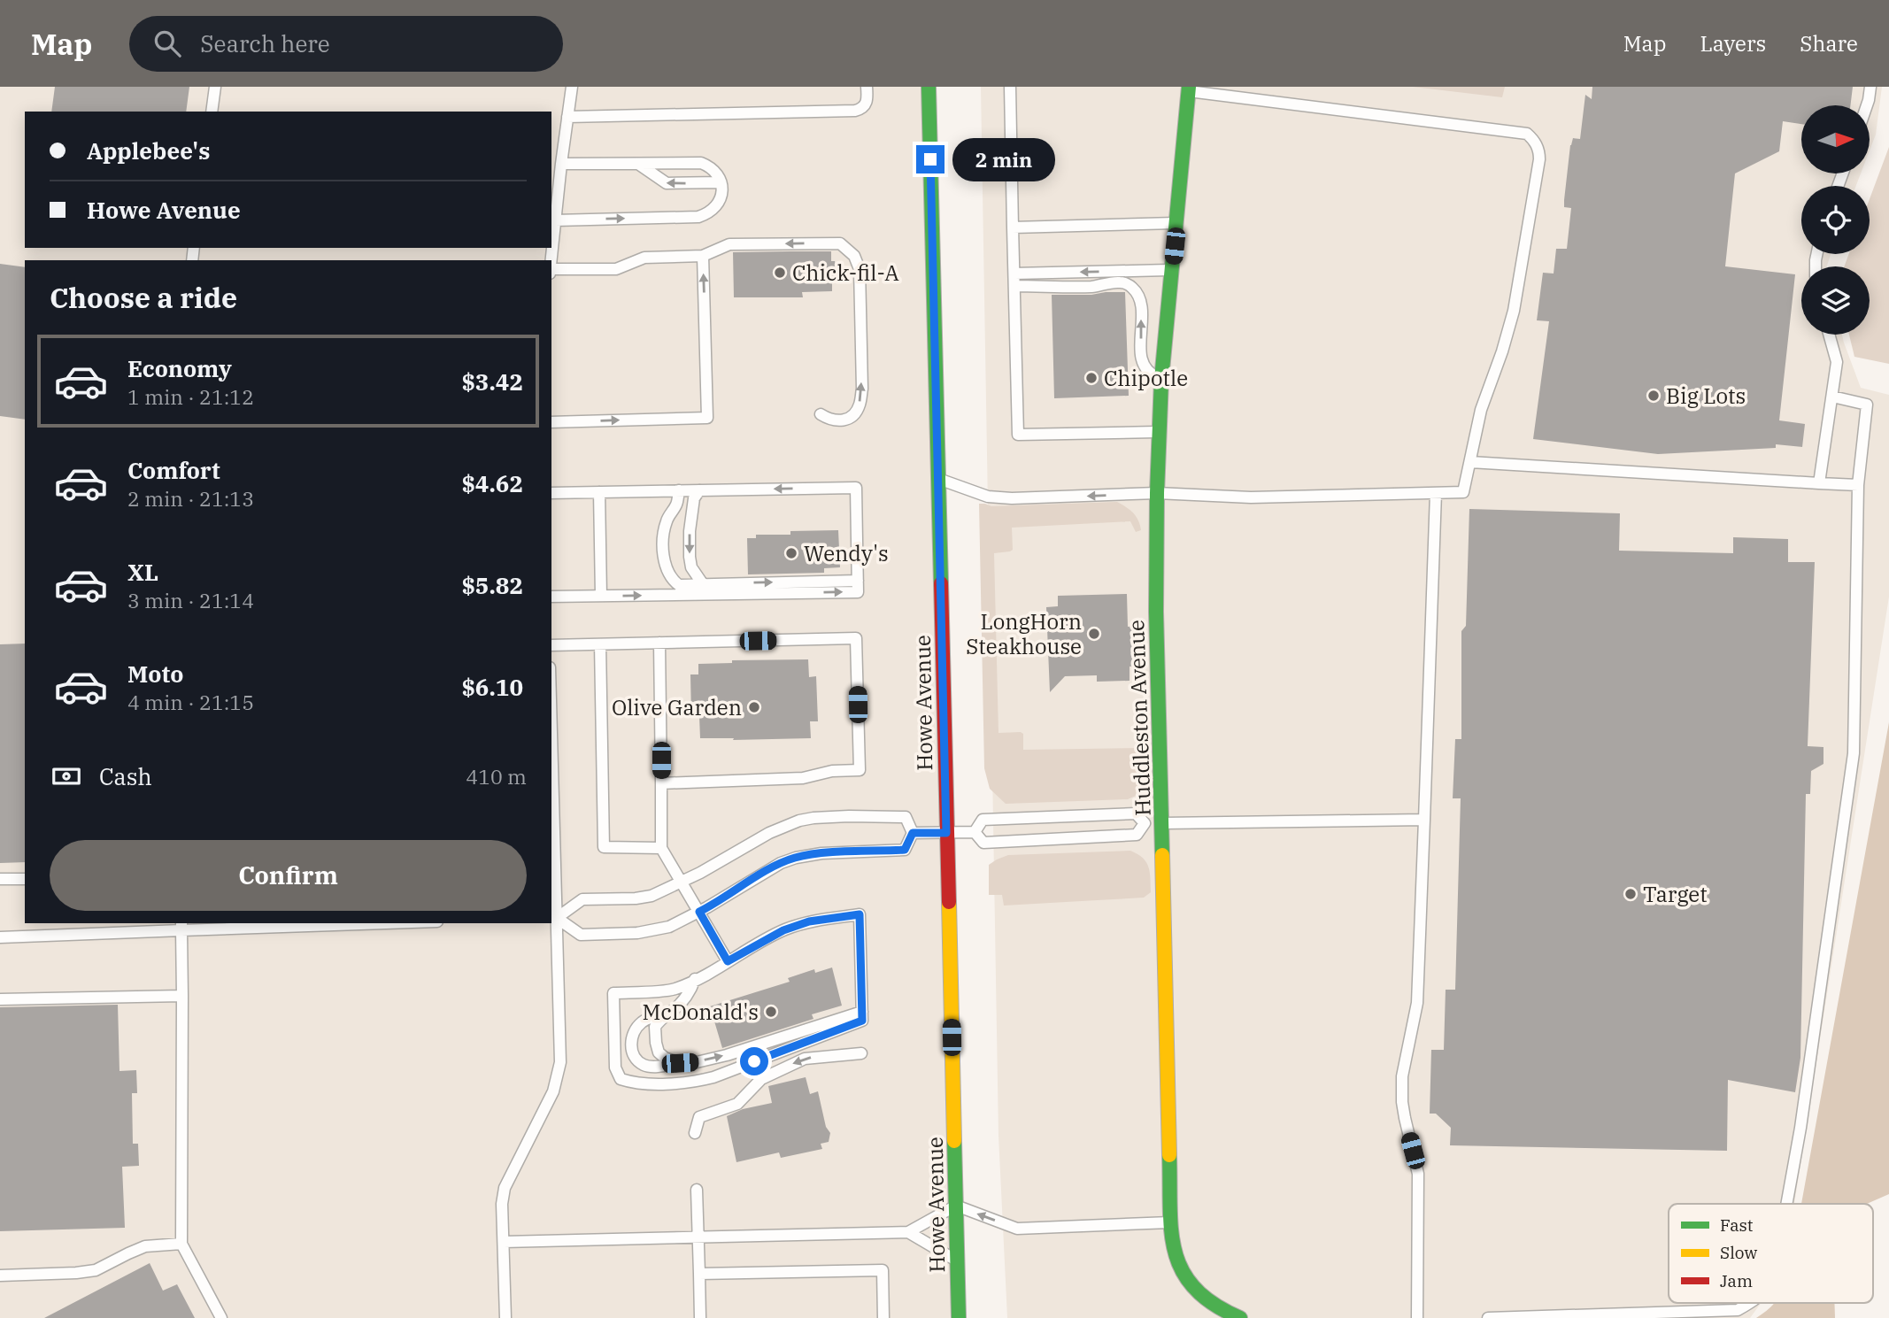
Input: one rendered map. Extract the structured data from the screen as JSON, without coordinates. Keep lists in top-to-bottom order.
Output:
{
  "streets": {
    "street": ["Howe Avenue", "Huddleston Avenue"]
  },
  "places": [
    "Chick-fil-A",
    "Chipotle",
    "Big Lots",
    "Wendy's",
    "LongHorn Steakhouse",
    "Olive Garden",
    "Target",
    "McDonald's"
  ],
  "legend": ["Fast", "Slow", "Jam"],
  "north": "right",
  "page": {
    "header": "Map",
    "search": "Search here",
    "nav": ["Map", "Layers", "Share"],
    "banner": ["Applebee's", "Howe Avenue"],
    "bubble": "2 min",
    "heading": "Choose a ride",
    "list": [
      {
        "name": "Economy",
        "note": "1 min · 21:12",
        "value": "$3.42"
      },
      {
        "name": "Comfort",
        "note": "2 min · 21:13",
        "value": "$4.62"
      },
      {
        "name": "XL",
        "note": "3 min · 21:14",
        "value": "$5.82"
      },
      {
        "name": "Moto",
        "note": "4 min · 21:15",
        "value": "$6.10"
      }
    ],
    "pay": ["Cash", "410 m"],
    "buttons": "Confirm"
  }
}
